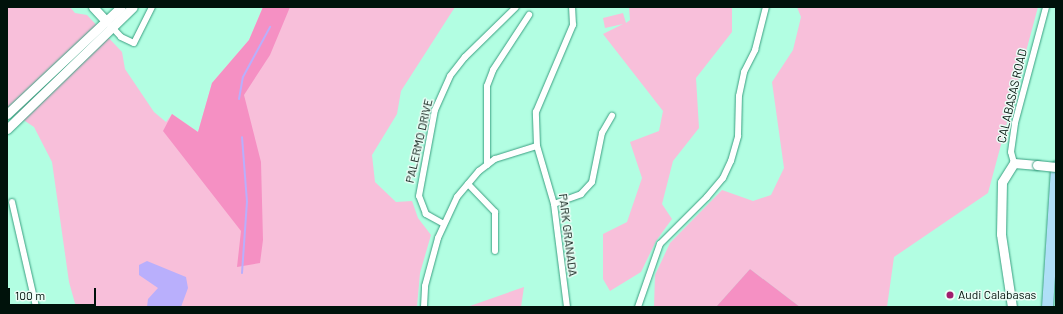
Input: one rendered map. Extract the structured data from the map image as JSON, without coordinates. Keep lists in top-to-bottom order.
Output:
{
  "streets": {
    "street": ["CALABASAS ROAD", "PALERMO DRIVE", "PARK GRANADA"]
  },
  "places": ["Audi Calabasas"],
  "scale_bar": "100 m"
}
